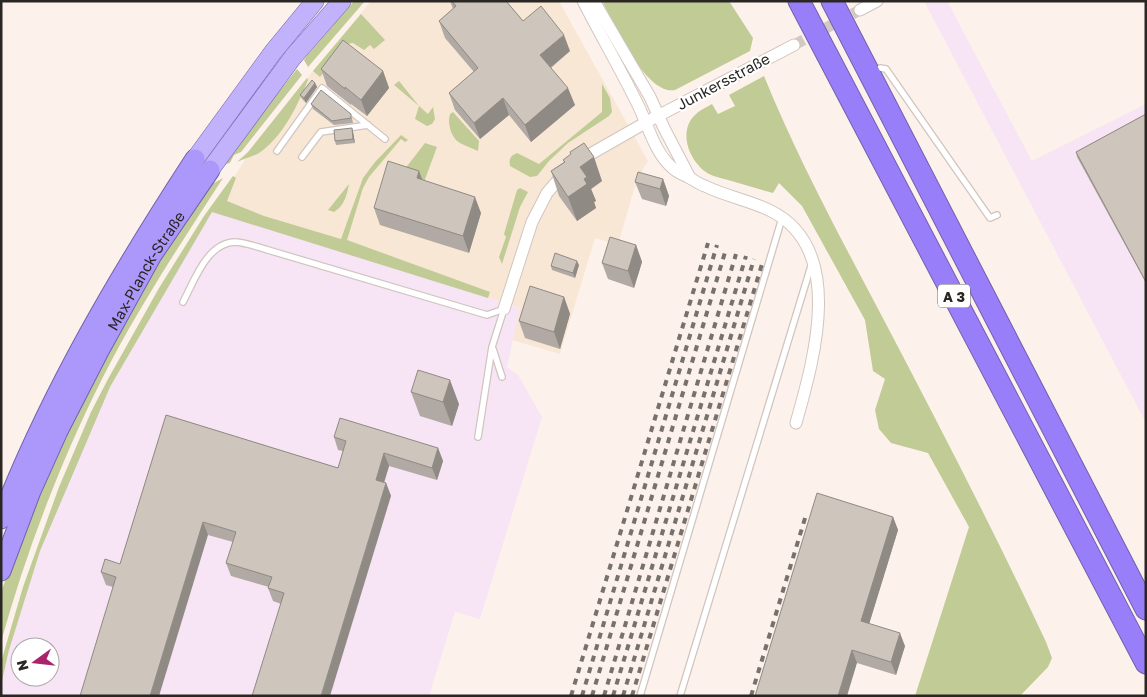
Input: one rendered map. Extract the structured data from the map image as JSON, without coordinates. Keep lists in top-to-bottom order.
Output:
{
  "streets": {
    "highway": ["Max-Planck-Straße", "A 3"],
    "street": ["Junkersstraße"]
  },
  "north": "left"
}
